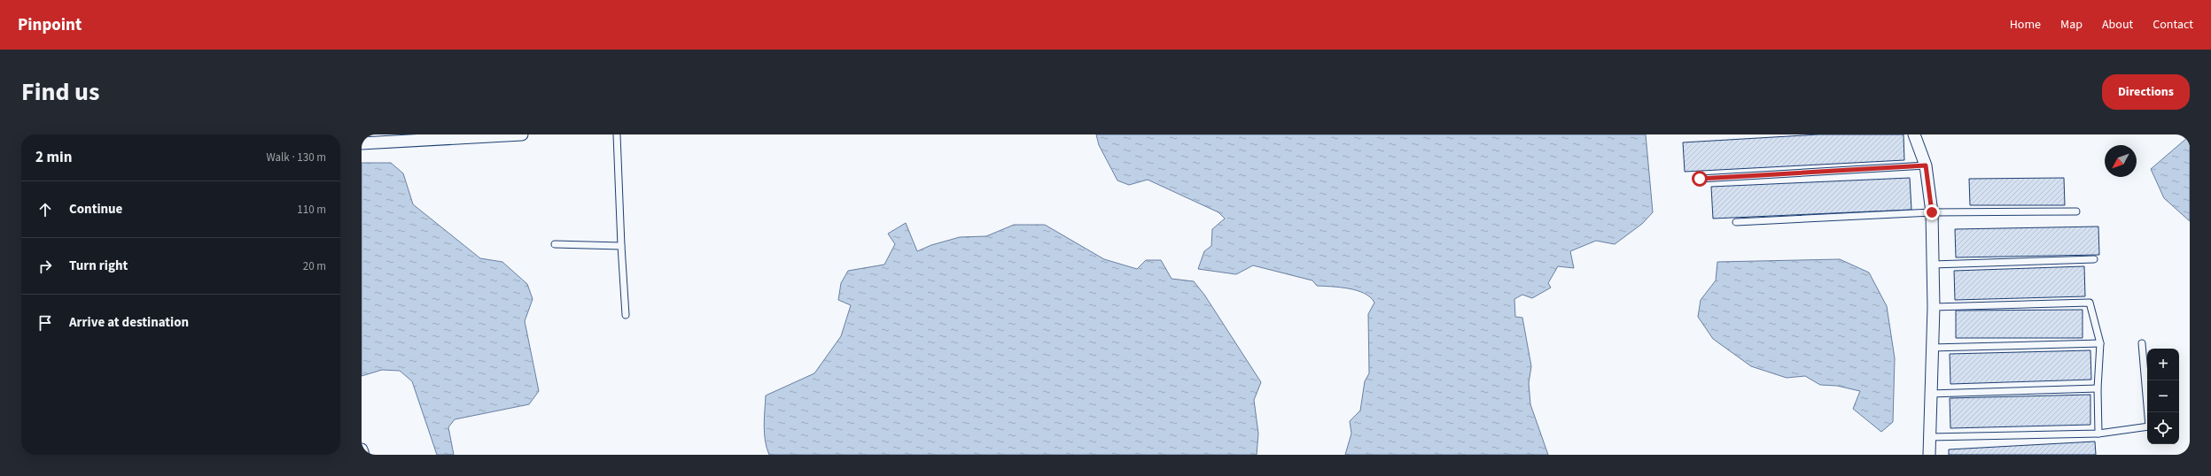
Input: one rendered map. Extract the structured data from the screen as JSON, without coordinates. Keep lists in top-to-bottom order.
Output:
{
  "north": "bottom left",
  "page": {
    "header": "Pinpoint",
    "nav": [
      "Home",
      "Map",
      "About",
      "Contact"
    ],
    "title": "Find us",
    "buttons": "Directions",
    "heading": ["2 min", "Walk · 130 m"],
    "list": [
      ["Continue", "110 m"],
      ["Turn right", "20 m"],
      "Arrive at destination"
    ],
    "map_buttons": ["+", "−"]
  }
}
